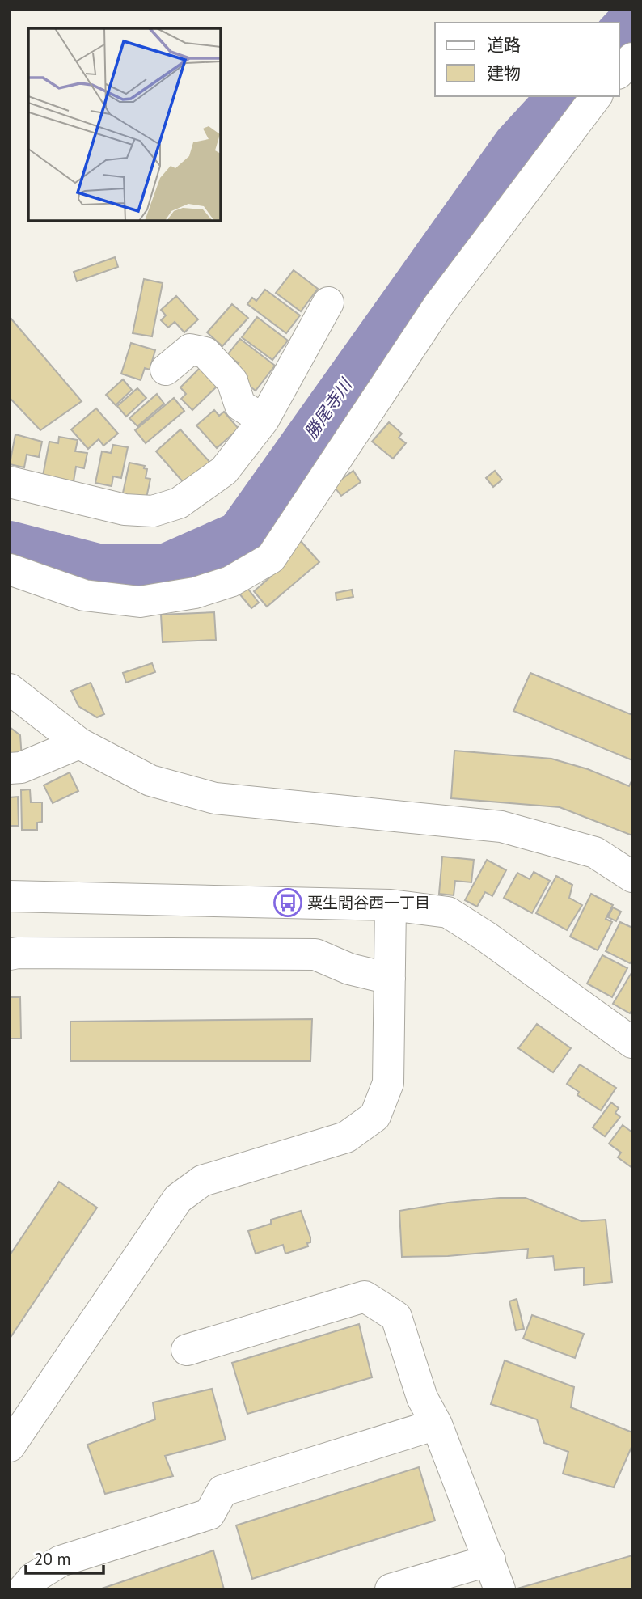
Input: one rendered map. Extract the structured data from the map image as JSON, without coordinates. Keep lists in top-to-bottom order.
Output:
{
  "water": ["勝尾寺川"],
  "places": {
    "bus stop": ["粟生間谷西一丁目"]
  },
  "legend": ["道路", "建物"],
  "scale_bar": "20 m"
}
